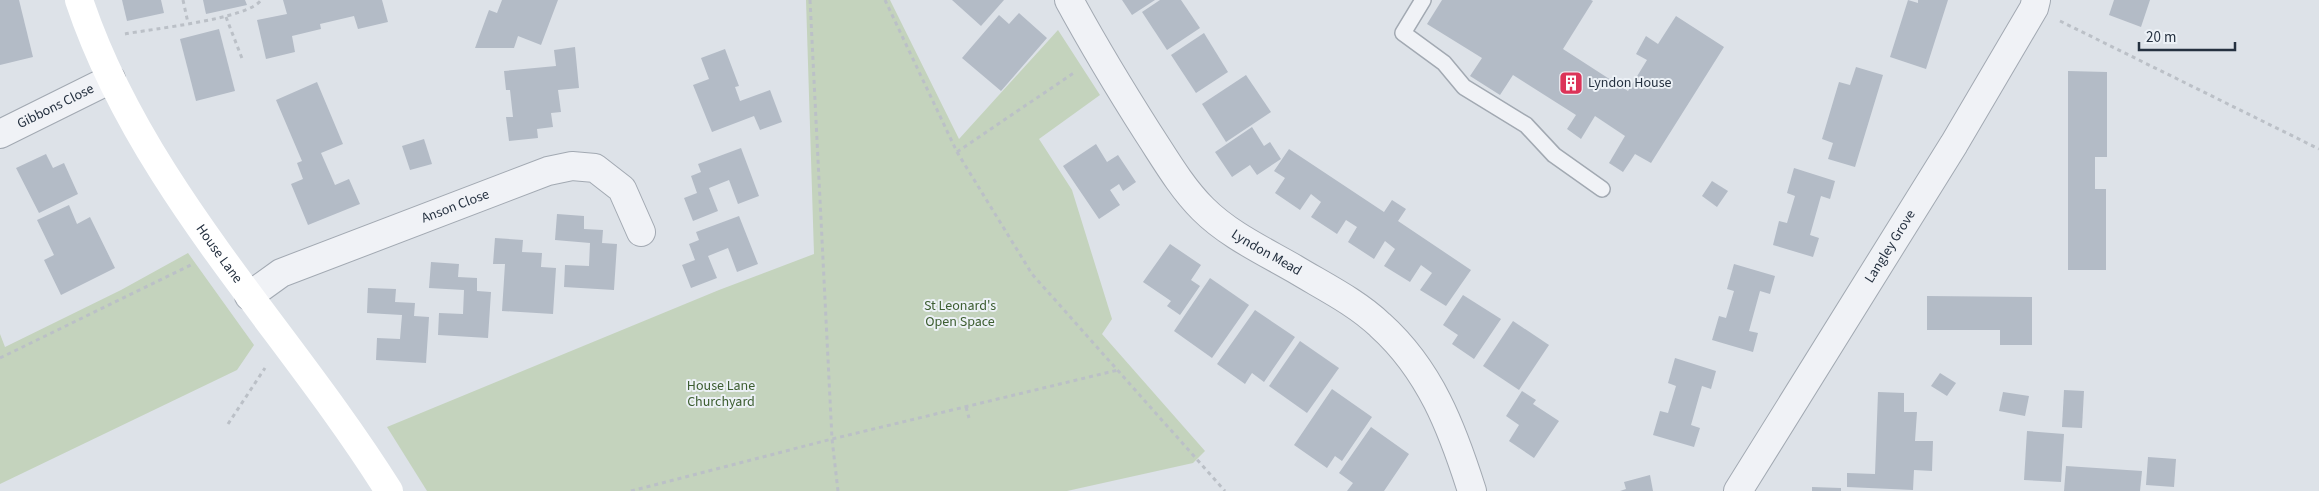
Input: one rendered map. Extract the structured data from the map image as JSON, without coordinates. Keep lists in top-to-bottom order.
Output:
{
  "streets": {
    "street": [
      "Gibbons Close",
      "Anson Close",
      "Langley Grove",
      "Lyndon Mead",
      "House Lane"
    ]
  },
  "crossings": [
    ["Gibbons Close", "House Lane"],
    ["Anson Close", "House Lane"]
  ],
  "parks": ["St Leonard's Open Space", "House Lane Churchyard"],
  "places": {
    "building": ["Lyndon House"]
  },
  "scale_bar": "20 m"
}
